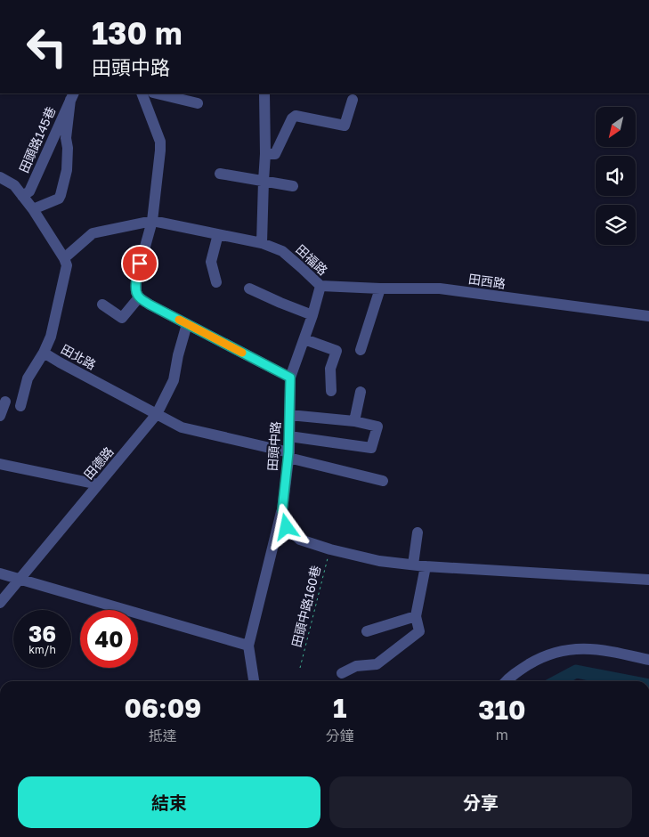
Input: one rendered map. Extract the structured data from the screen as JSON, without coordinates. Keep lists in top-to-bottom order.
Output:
{
  "streets": {
    "street": [
      "田頭路145巷",
      "田福路",
      "田西路",
      "田北路",
      "田頭中路",
      "田德路"
    ],
    "path": ["田頭中路160巷"]
  },
  "crossings": [
    ["田福路", "田西路"],
    ["田福路", "田頭中路"],
    ["田北路", "田頭中路"],
    ["田北路", "田德路"],
    ["田頭中路", "田頭中路160巷"]
  ],
  "north": "bottom left",
  "page": {
    "turn": ["130 m", "田頭中路"],
    "speed": "36 km/h",
    "limit": "40",
    "eta": [
      "06:09",
      "抵達",
      "1",
      "分鐘",
      "310",
      "m"
    ],
    "buttons": ["結束", "分享"]
  }
}
